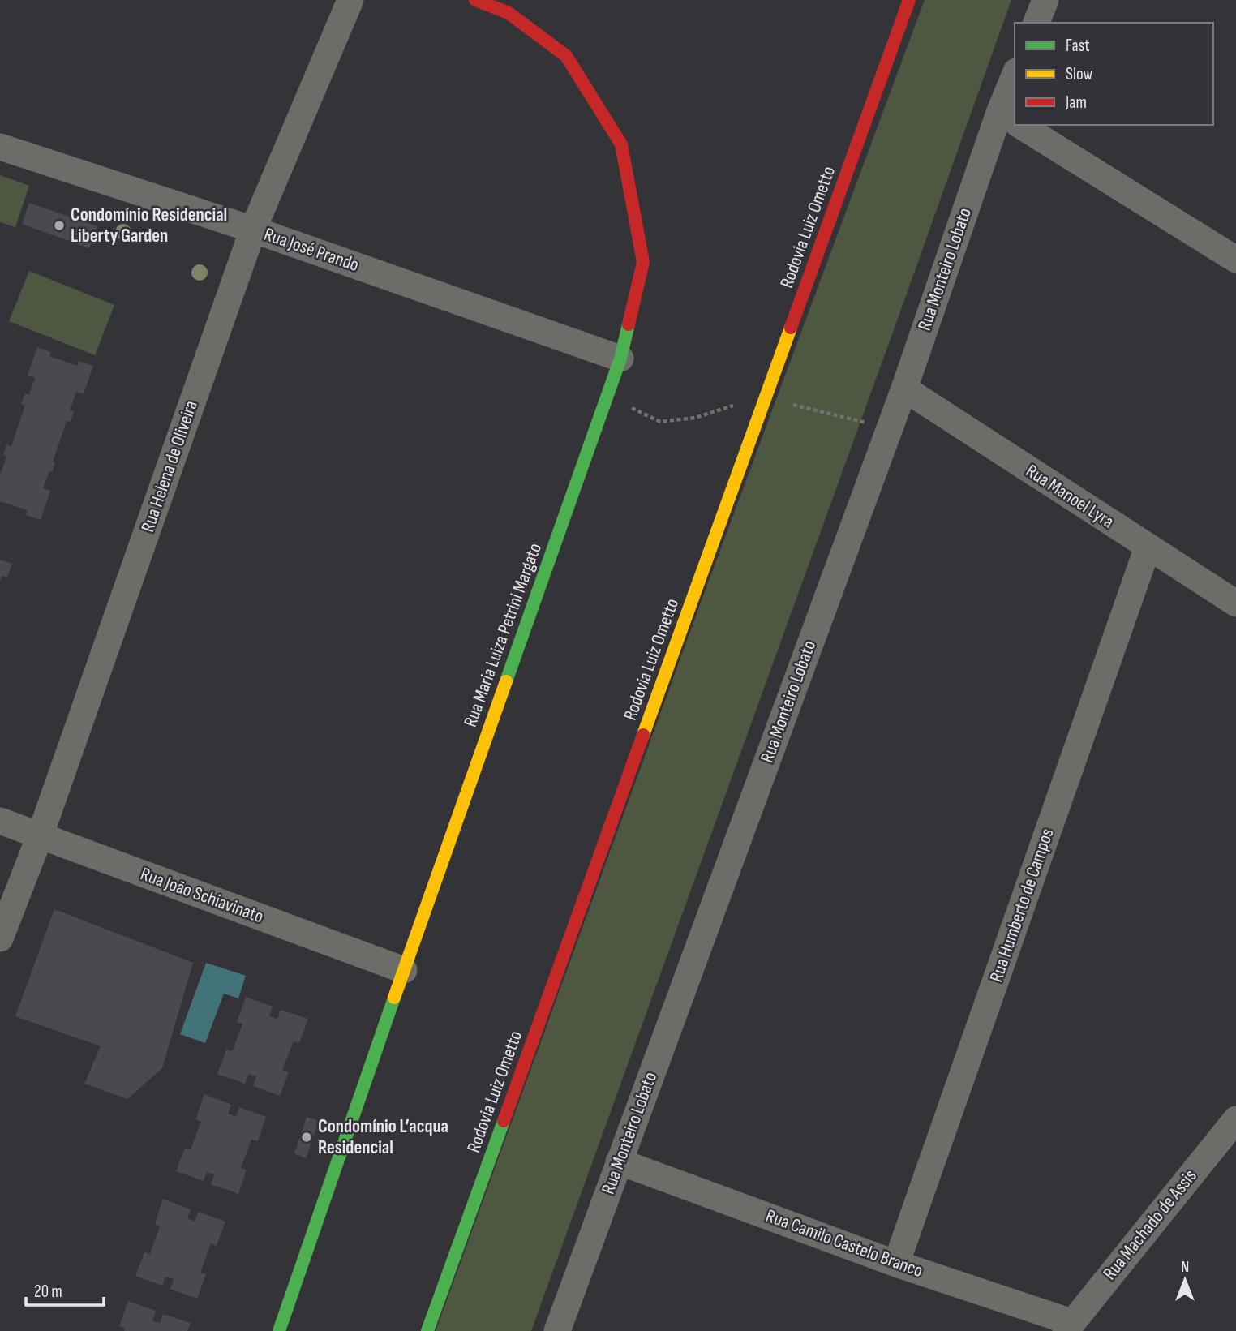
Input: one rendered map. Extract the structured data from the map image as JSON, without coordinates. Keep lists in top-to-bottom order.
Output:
{
  "streets": {
    "street": [
      "Rodovia Luiz Ometto",
      "Rua José Prando",
      "Rua Monteiro Lobato",
      "Rua Helena de Oliveira",
      "Rua Manoel Lyra",
      "Rua Maria Luiza Petrini Margato",
      "Rua João Schiavinato",
      "Rua Humberto de Campos",
      "Rua Machado de Assis",
      "Rua Camilo Castelo Branco"
    ]
  },
  "crossings": [
    ["Rua José Prando", "Rua Helena de Oliveira"],
    ["Rua José Prando", "Rua Maria Luiza Petrini Margato"],
    ["Rua Monteiro Lobato", "Rua Manoel Lyra"],
    ["Rua Monteiro Lobato", "Rua Camilo Castelo Branco"],
    ["Rua Helena de Oliveira", "Rua João Schiavinato"],
    ["Rua Manoel Lyra", "Rua Humberto de Campos"],
    ["Rua Maria Luiza Petrini Margato", "Rua João Schiavinato"],
    ["Rua Humberto de Campos", "Rua Camilo Castelo Branco"],
    ["Rua Machado de Assis", "Rua Camilo Castelo Branco"]
  ],
  "places": ["Condomínio Residencial Liberty Garden", "Condomínio L’acqua Residencial"],
  "legend": ["Fast", "Slow", "Jam"],
  "scale_bar": "20 m",
  "north": "top"
}
